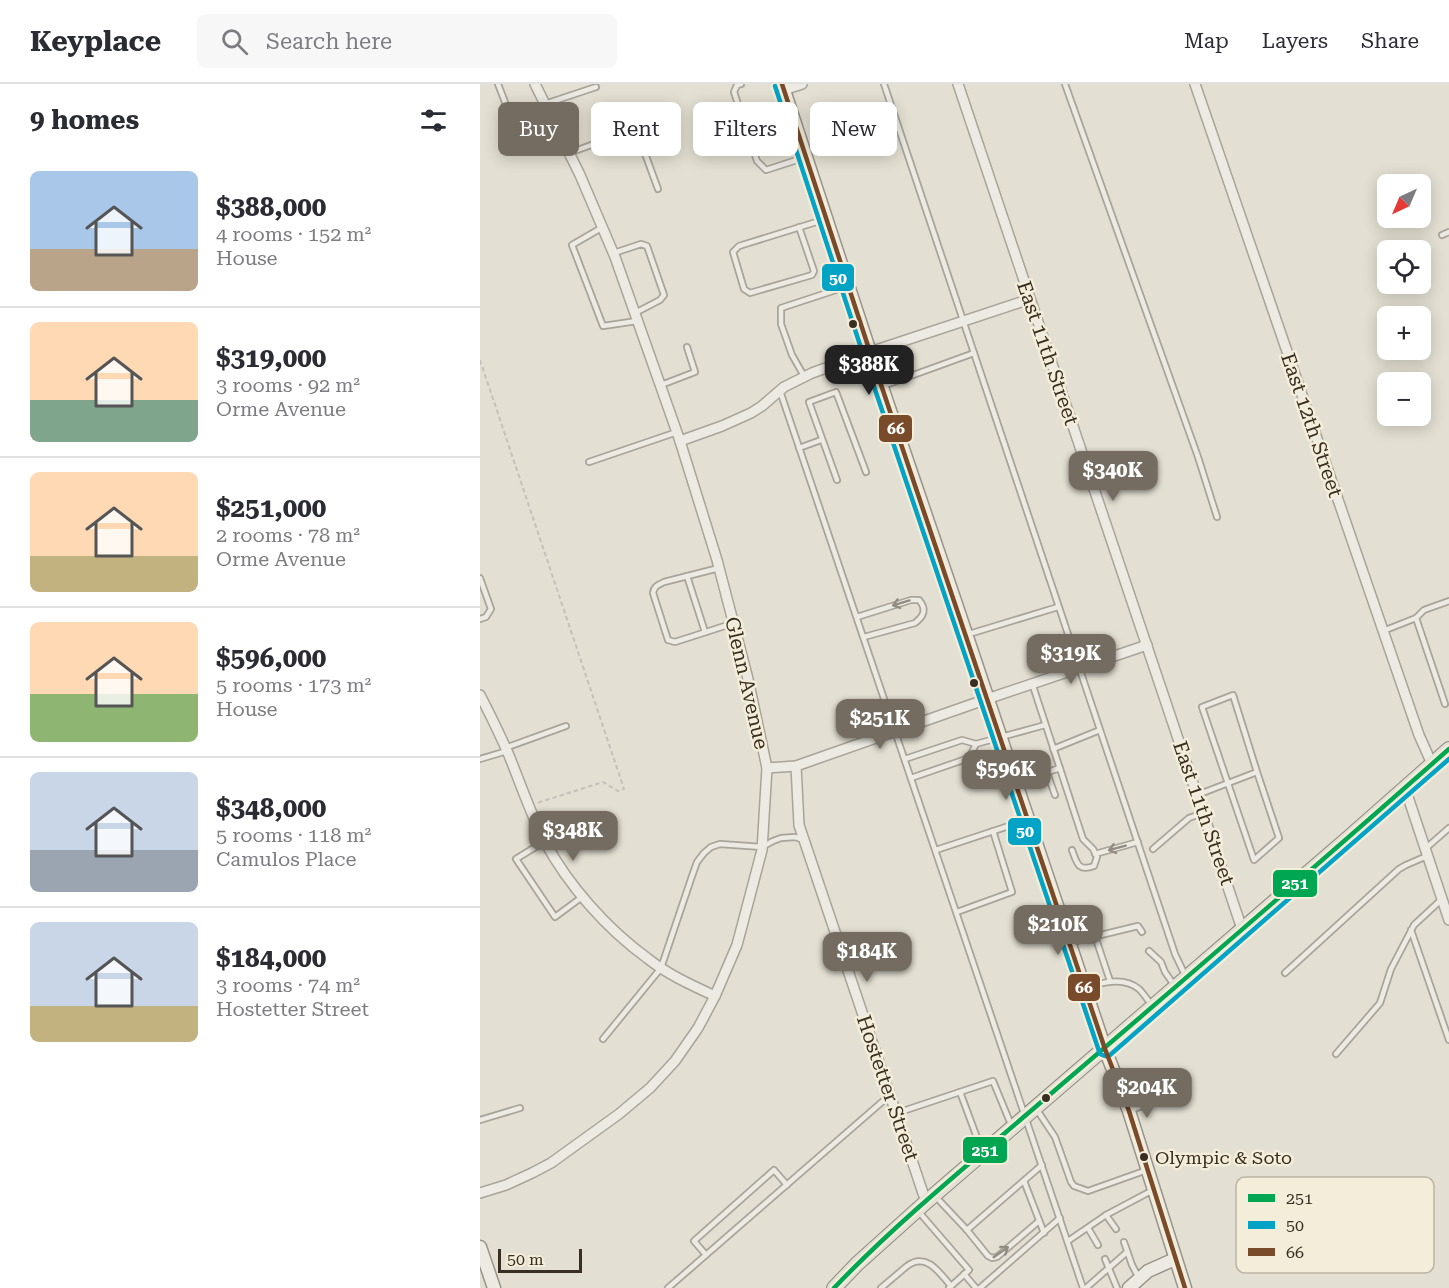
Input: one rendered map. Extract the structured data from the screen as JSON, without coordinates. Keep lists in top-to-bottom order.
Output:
{
  "streets": {
    "street": [
      "East 11th Street",
      "East 12th Street",
      "Glenn Avenue",
      "Hostetter Street"
    ]
  },
  "places": ["Olympic & Soto"],
  "lines": ["transit line 66", "transit line 50", "transit line 251"],
  "legend": ["251", "50", "66"],
  "scale_bar": "50 m",
  "north": "bottom left",
  "page": {
    "header": "Keyplace",
    "search": "Search here",
    "nav": ["Map", "Layers", "Share"],
    "heading": "9 homes",
    "chip": [
      "Buy",
      "Rent",
      "Filters",
      "New"
    ],
    "list": [
      {
        "name": "$388,000",
        "note": "4 rooms · 152 m² · House"
      },
      {
        "name": "$319,000",
        "note": "3 rooms · 92 m² · Orme Avenue"
      },
      {
        "name": "$251,000",
        "note": "2 rooms · 78 m² · Orme Avenue"
      },
      {
        "name": "$596,000",
        "note": "5 rooms · 173 m² · House"
      },
      {
        "name": "$348,000",
        "note": "5 rooms · 118 m² · Camulos Place"
      },
      {
        "name": "$184,000",
        "note": "3 rooms · 74 m² · Hostetter Street"
      }
    ],
    "map_buttons": ["+", "−"],
    "price": [
      "$388K",
      "$340K",
      "$319K",
      "$251K",
      "$596K",
      "$348K",
      "$210K",
      "$184K",
      "$204K"
    ],
    "scale": "50 m"
  }
}
